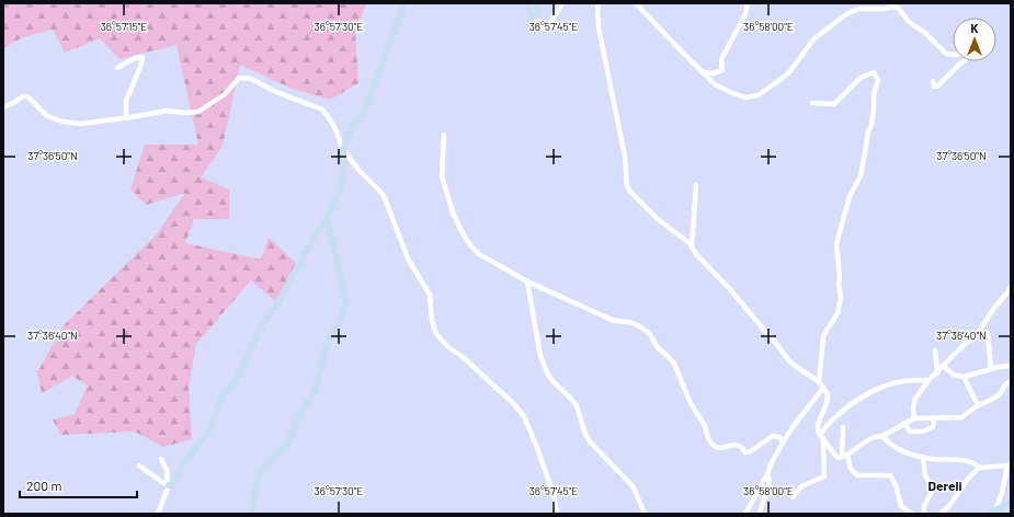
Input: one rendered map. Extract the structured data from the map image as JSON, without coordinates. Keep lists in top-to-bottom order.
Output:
{
  "districts": ["Dereli"],
  "scale_bar": "200 m",
  "north": "top",
  "coordinates": [
    "36°57'15\"E",
    "36°57'30\"E",
    "36°57'45\"E",
    "36°58'00\"E",
    "37°36'50\"N",
    "37°36'40\"N"
  ]
}
